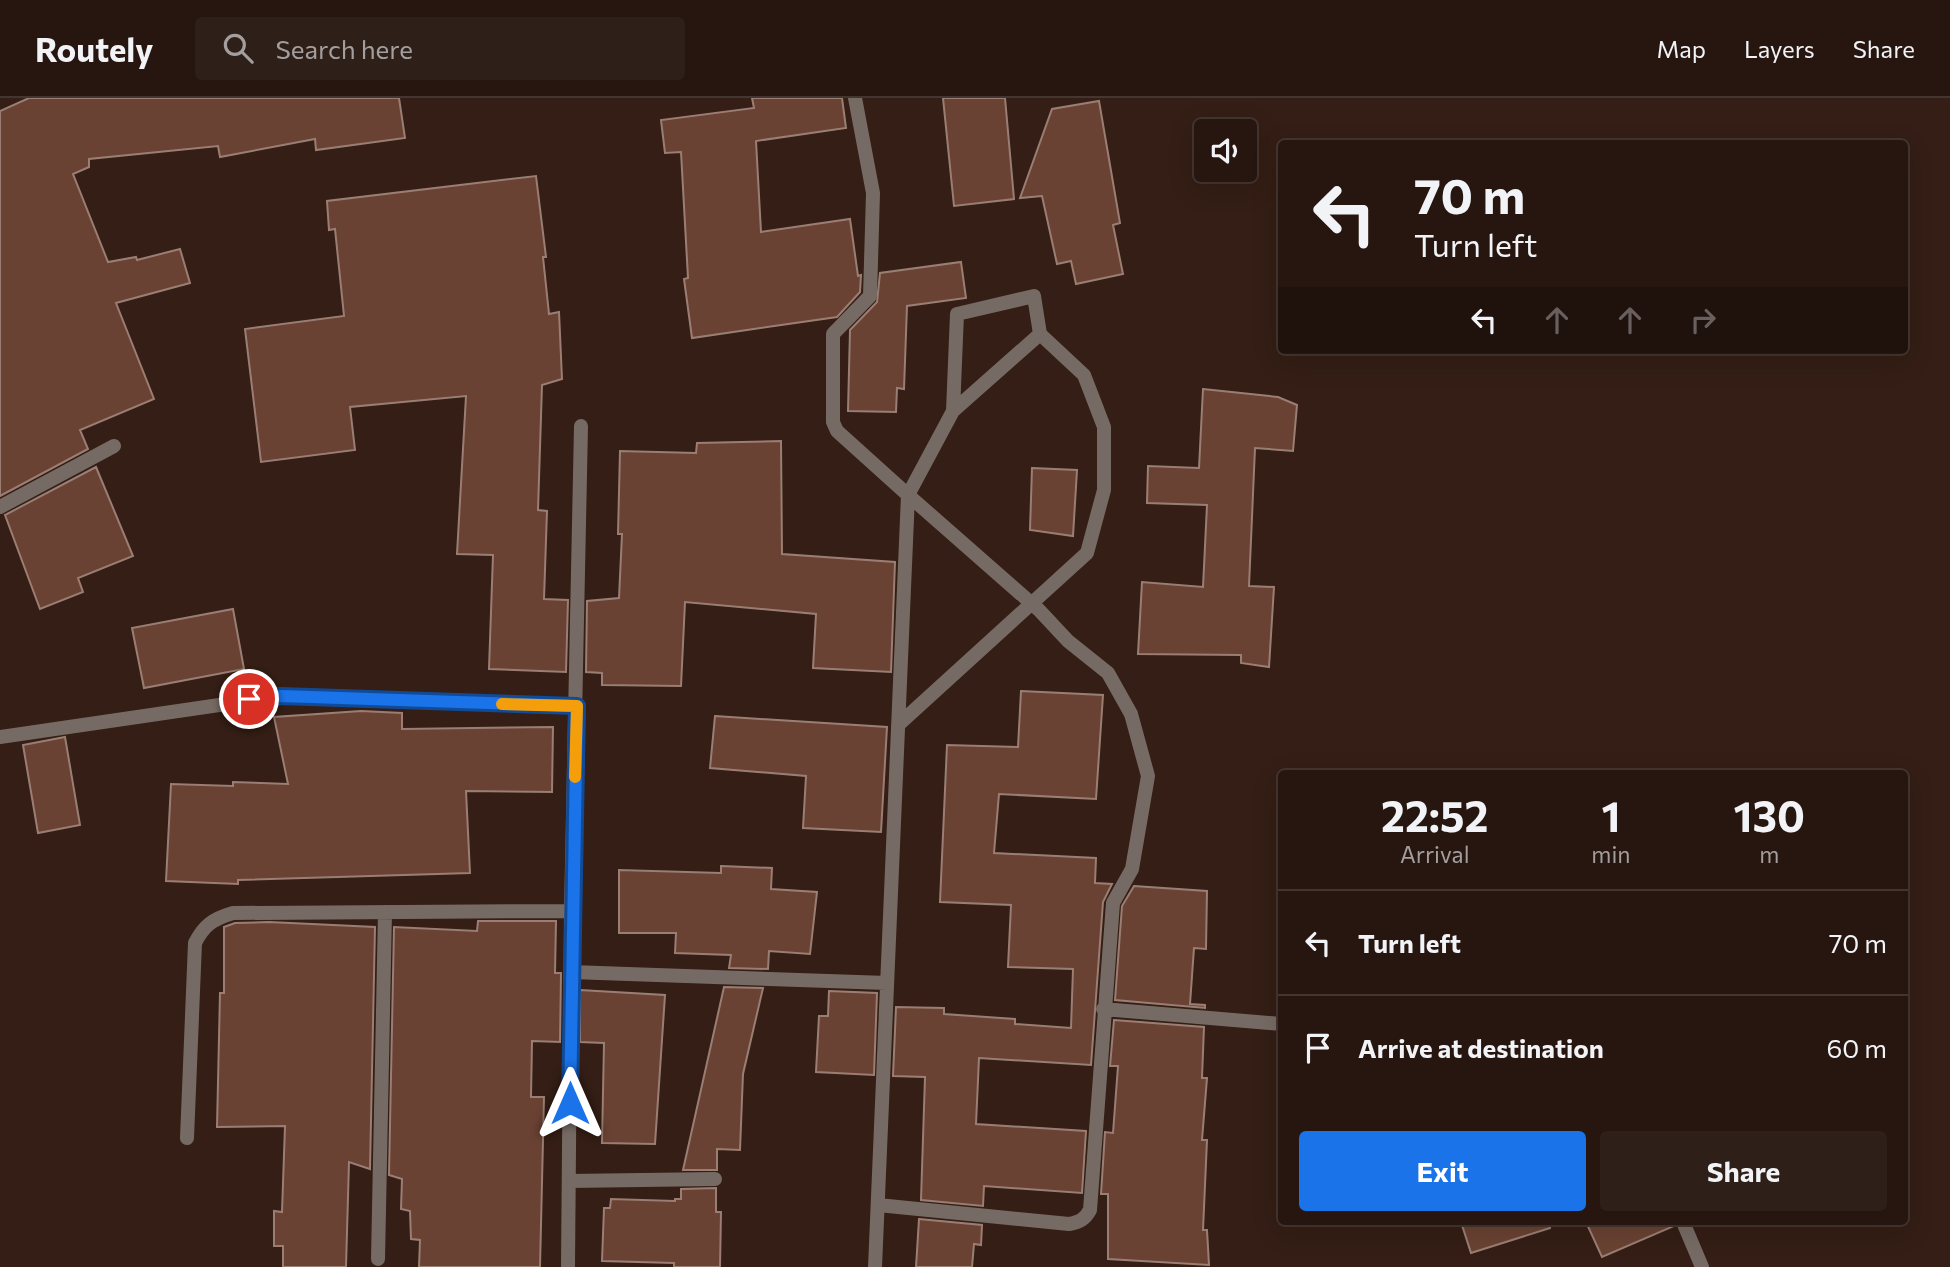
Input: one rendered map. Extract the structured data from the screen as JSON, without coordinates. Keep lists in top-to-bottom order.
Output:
{
  "page": {
    "header": "Routely",
    "search": "Search here",
    "nav": ["Map", "Layers", "Share"],
    "turn": ["70 m", "Turn left"],
    "eta": [
      "22:52",
      "Arrival",
      "1",
      "min",
      "130",
      "m"
    ],
    "list": [
      {
        "name": "Turn left",
        "value": "70 m"
      },
      {
        "name": "Arrive at destination",
        "value": "60 m"
      }
    ],
    "buttons": ["Exit", "Share"]
  }
}
